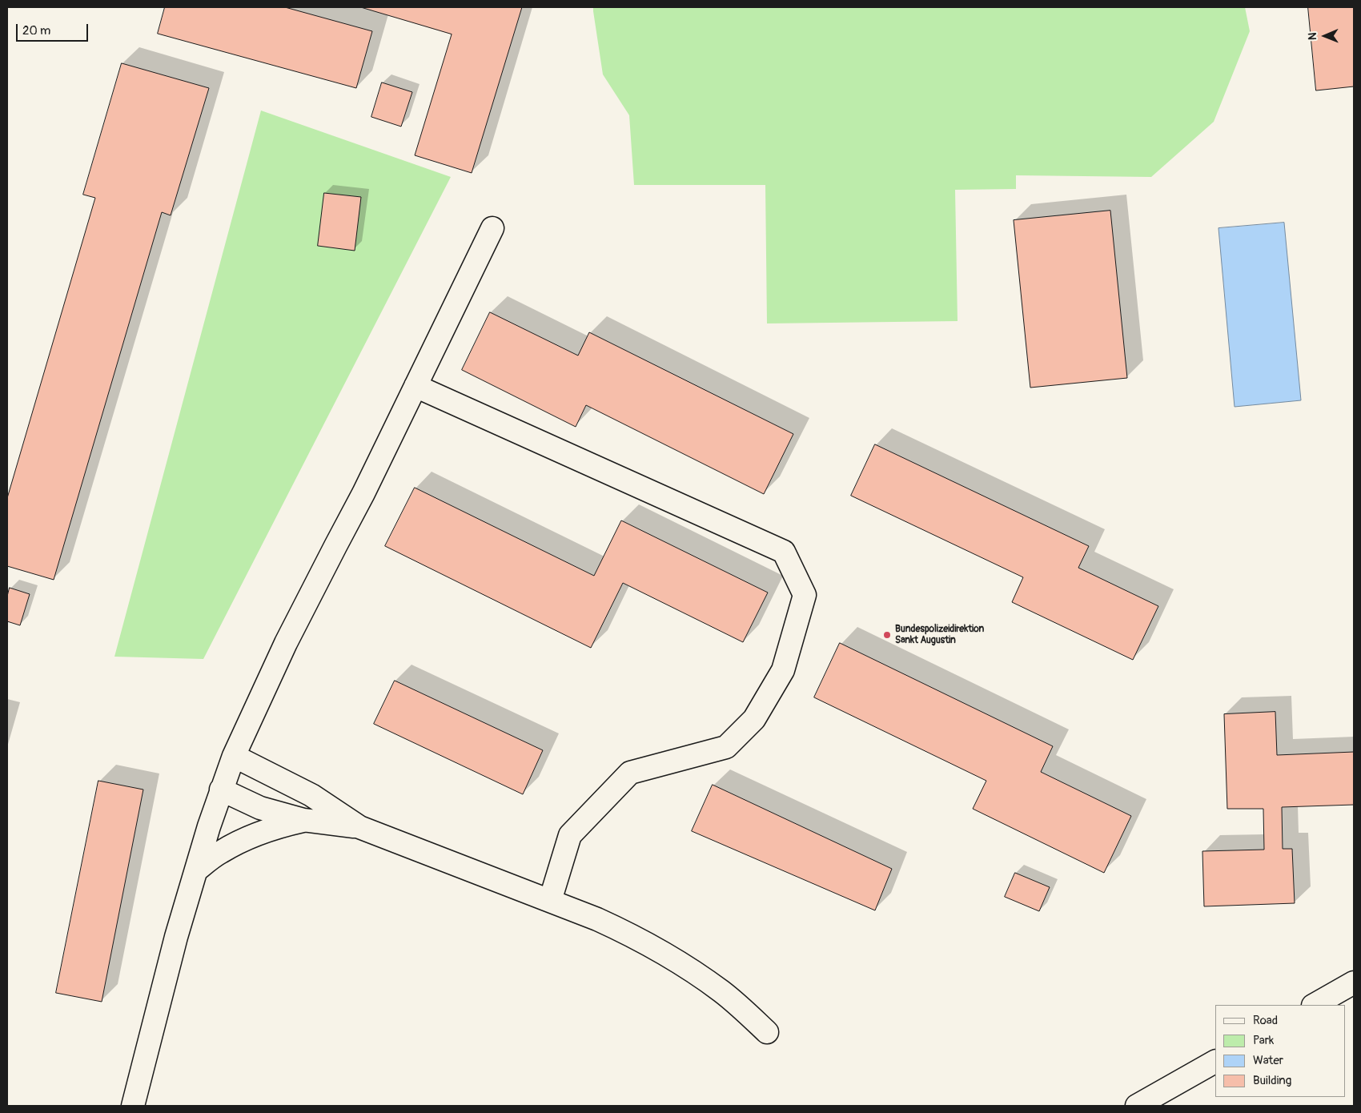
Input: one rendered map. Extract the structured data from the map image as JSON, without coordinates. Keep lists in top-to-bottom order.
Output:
{
  "places": ["Bundespolizeidirektion Sankt Augustin"],
  "legend": [
    "Road",
    "Park",
    "Water",
    "Building"
  ],
  "scale_bar": "20 m",
  "north": "left"
}
